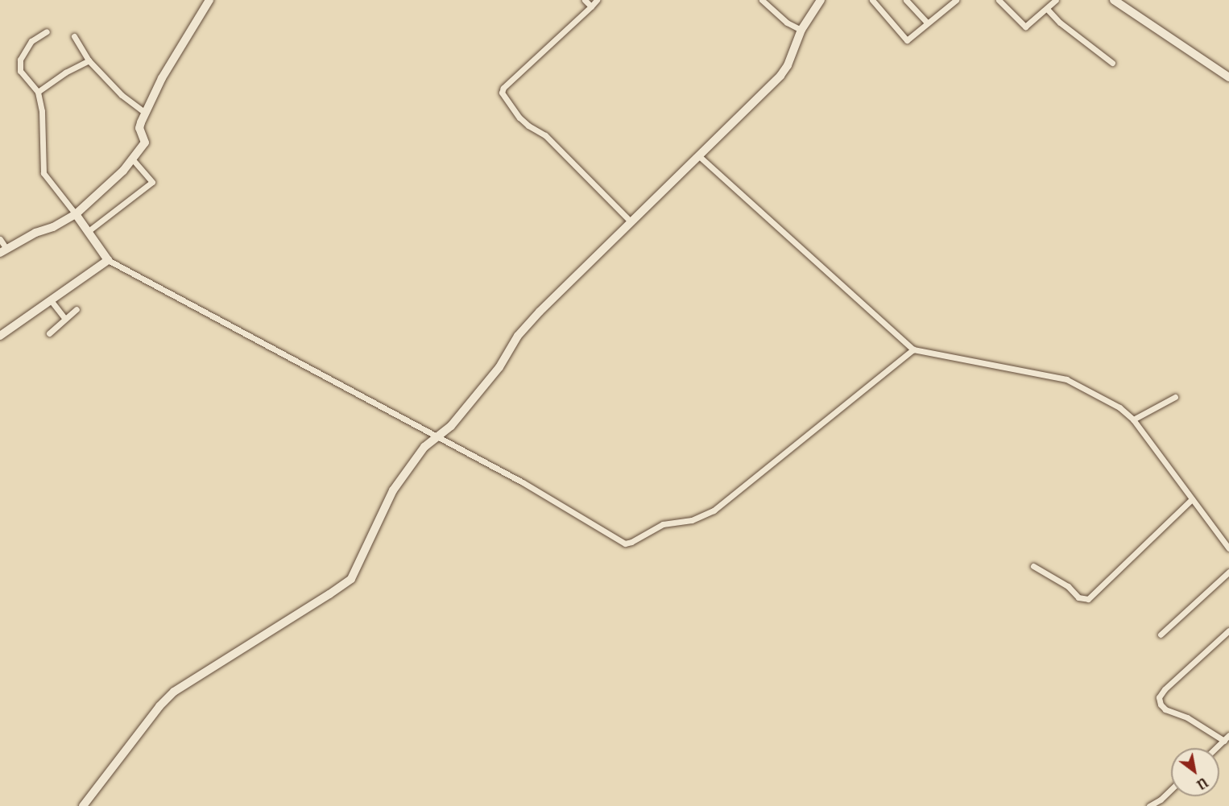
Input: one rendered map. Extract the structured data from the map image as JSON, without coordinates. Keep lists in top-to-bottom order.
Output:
{
  "north": "bottom right"
}
